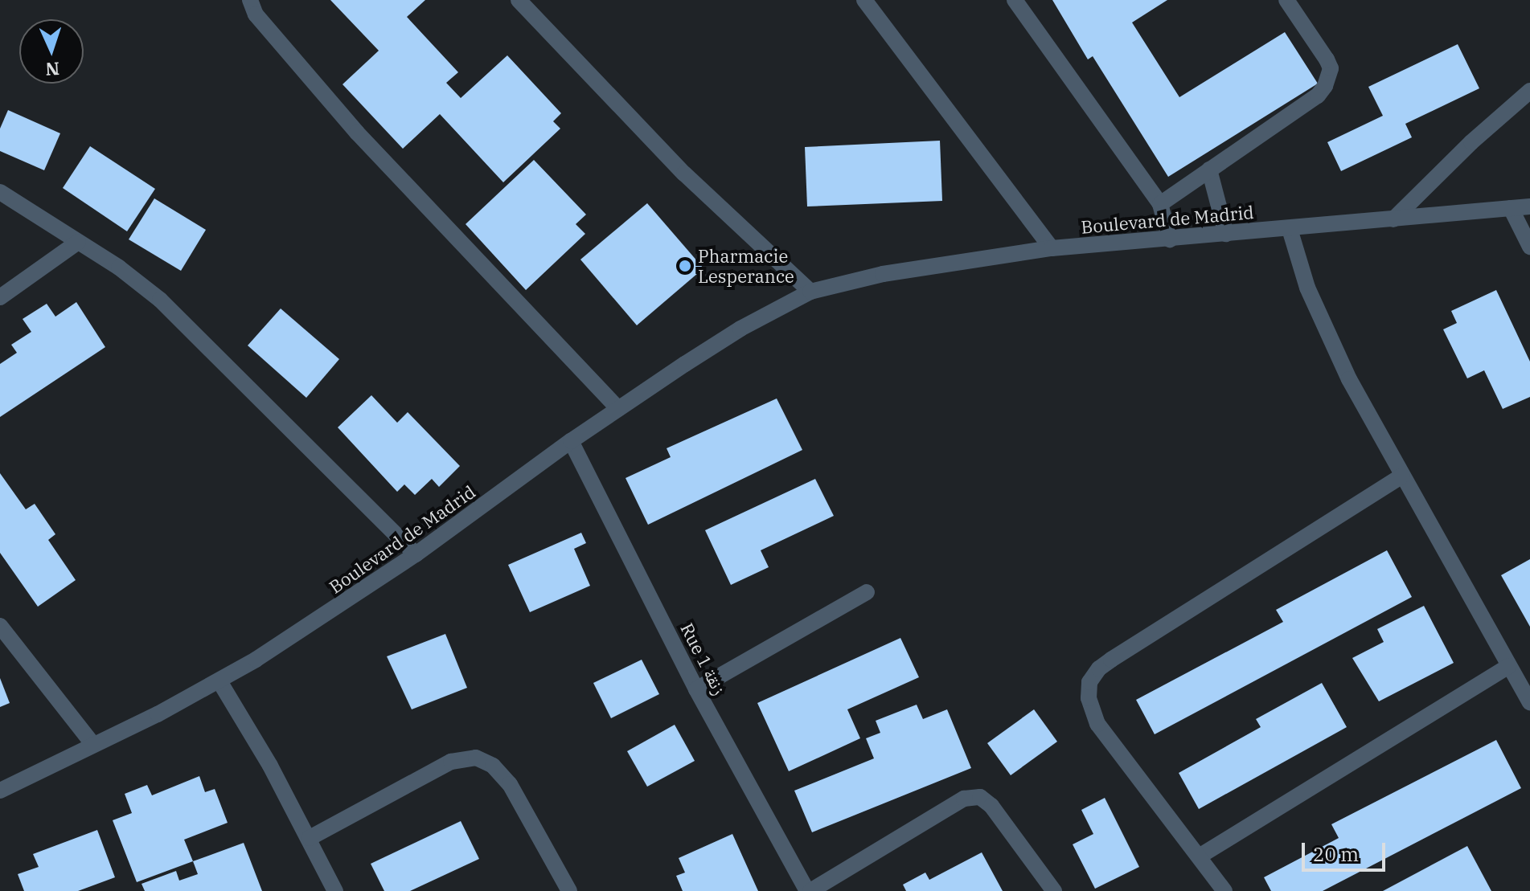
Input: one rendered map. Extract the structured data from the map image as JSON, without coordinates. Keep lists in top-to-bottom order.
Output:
{
  "streets": {
    "street": ["Boulevard de Madrid", "Rue 1 زنقة"]
  },
  "crossings": [
    ["Boulevard de Madrid", "Rue 1 زنقة"]
  ],
  "places": ["Pharmacie Lesperance"],
  "scale_bar": "20 m",
  "north": "bottom"
}
